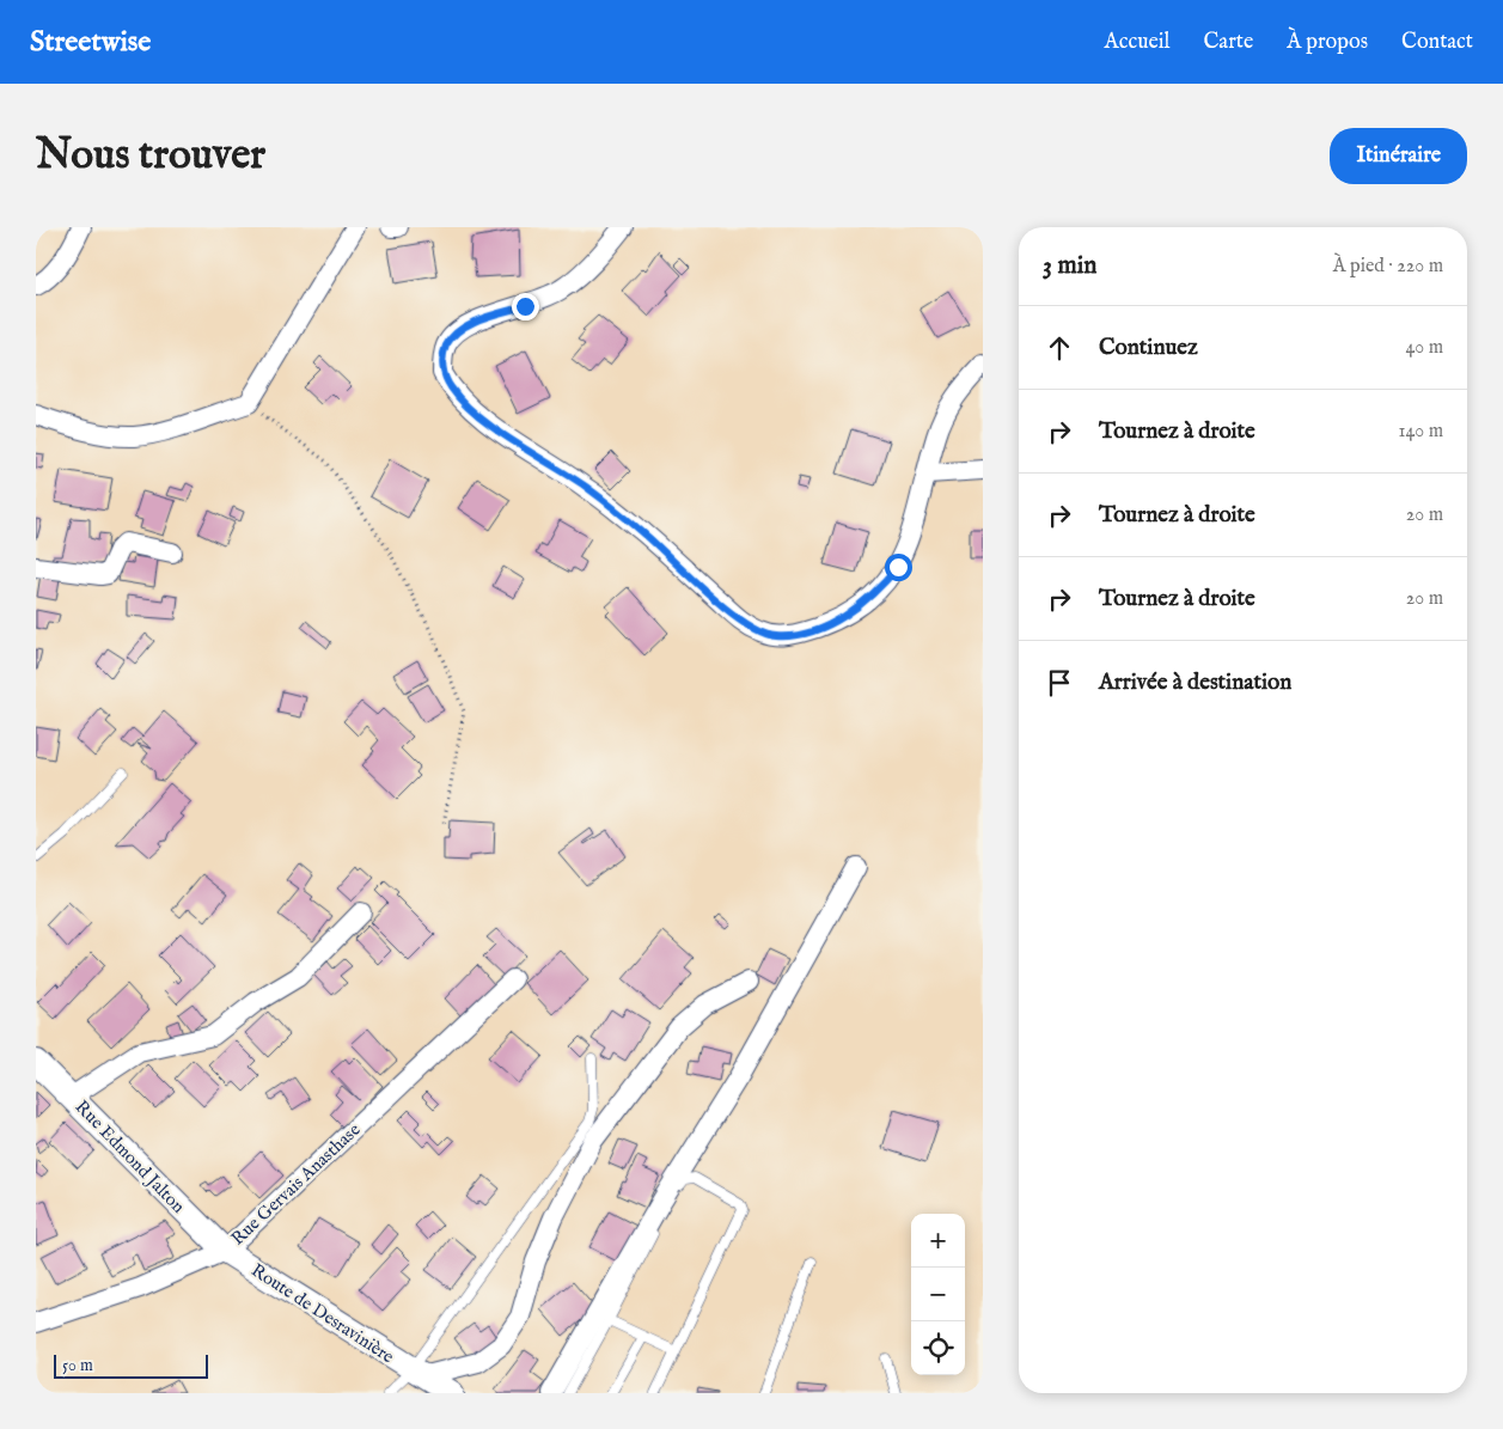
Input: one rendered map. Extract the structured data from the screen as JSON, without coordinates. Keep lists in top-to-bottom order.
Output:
{
  "streets": {
    "street": ["Rue Edmond Jalton", "Rue Gervais Anasthase", "Route de Desravinière"]
  },
  "crossings": [
    ["Rue Edmond Jalton", "Rue Gervais Anasthase"],
    ["Rue Edmond Jalton", "Route de Desravinière"],
    ["Rue Gervais Anasthase", "Route de Desravinière"]
  ],
  "scale_bar": "50 m",
  "page": {
    "header": "Streetwise",
    "nav": [
      "Accueil",
      "Carte",
      "À propos",
      "Contact"
    ],
    "buttons": "Itinéraire",
    "title": "Nous trouver",
    "heading": ["3 min", "À pied · 220 m"],
    "list": [
      ["Continuez", "40 m"],
      ["Tournez à droite", "140 m"],
      ["Tournez à droite", "20 m"],
      ["Tournez à droite", "20 m"],
      "Arrivée à destination"
    ],
    "map_buttons": ["+", "−"],
    "scale": "50 m"
  }
}
